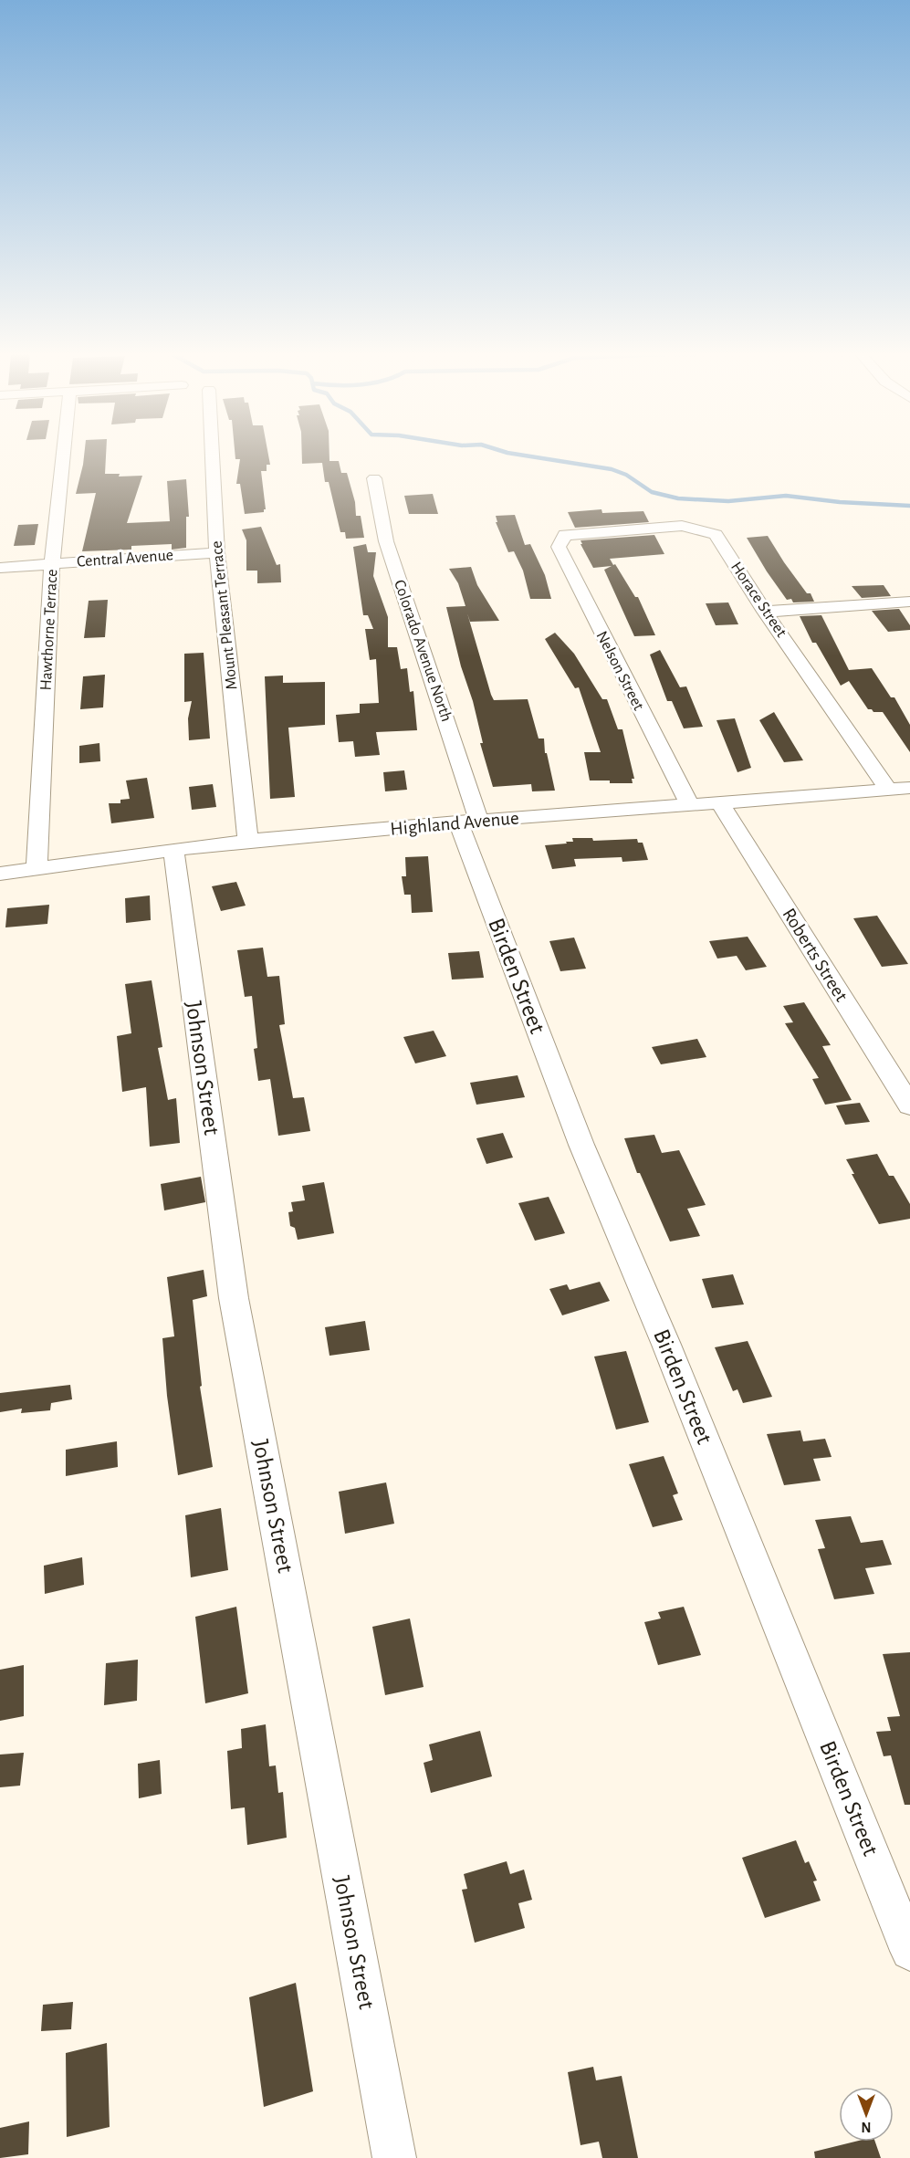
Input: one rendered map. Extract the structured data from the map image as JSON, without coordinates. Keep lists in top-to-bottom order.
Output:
{
  "streets": {
    "street": [
      "Central Avenue",
      "Horace Street",
      "Mount Pleasant Terrace",
      "Hawthorne Terrace",
      "Colorado Avenue North",
      "Nelson Street",
      "Highland Avenue",
      "Roberts Street",
      "Birden Street",
      "Johnson Street"
    ]
  },
  "crossings": [
    ["Central Avenue", "Mount Pleasant Terrace"],
    ["Central Avenue", "Hawthorne Terrace"],
    ["Horace Street", "Nelson Street"],
    ["Horace Street", "Highland Avenue"],
    ["Mount Pleasant Terrace", "Highland Avenue"],
    ["Hawthorne Terrace", "Highland Avenue"],
    ["Colorado Avenue North", "Highland Avenue"],
    ["Colorado Avenue North", "Birden Street"],
    ["Nelson Street", "Highland Avenue"],
    ["Highland Avenue", "Roberts Street"],
    ["Highland Avenue", "Birden Street"],
    ["Highland Avenue", "Johnson Street"]
  ],
  "north": "bottom"
}
